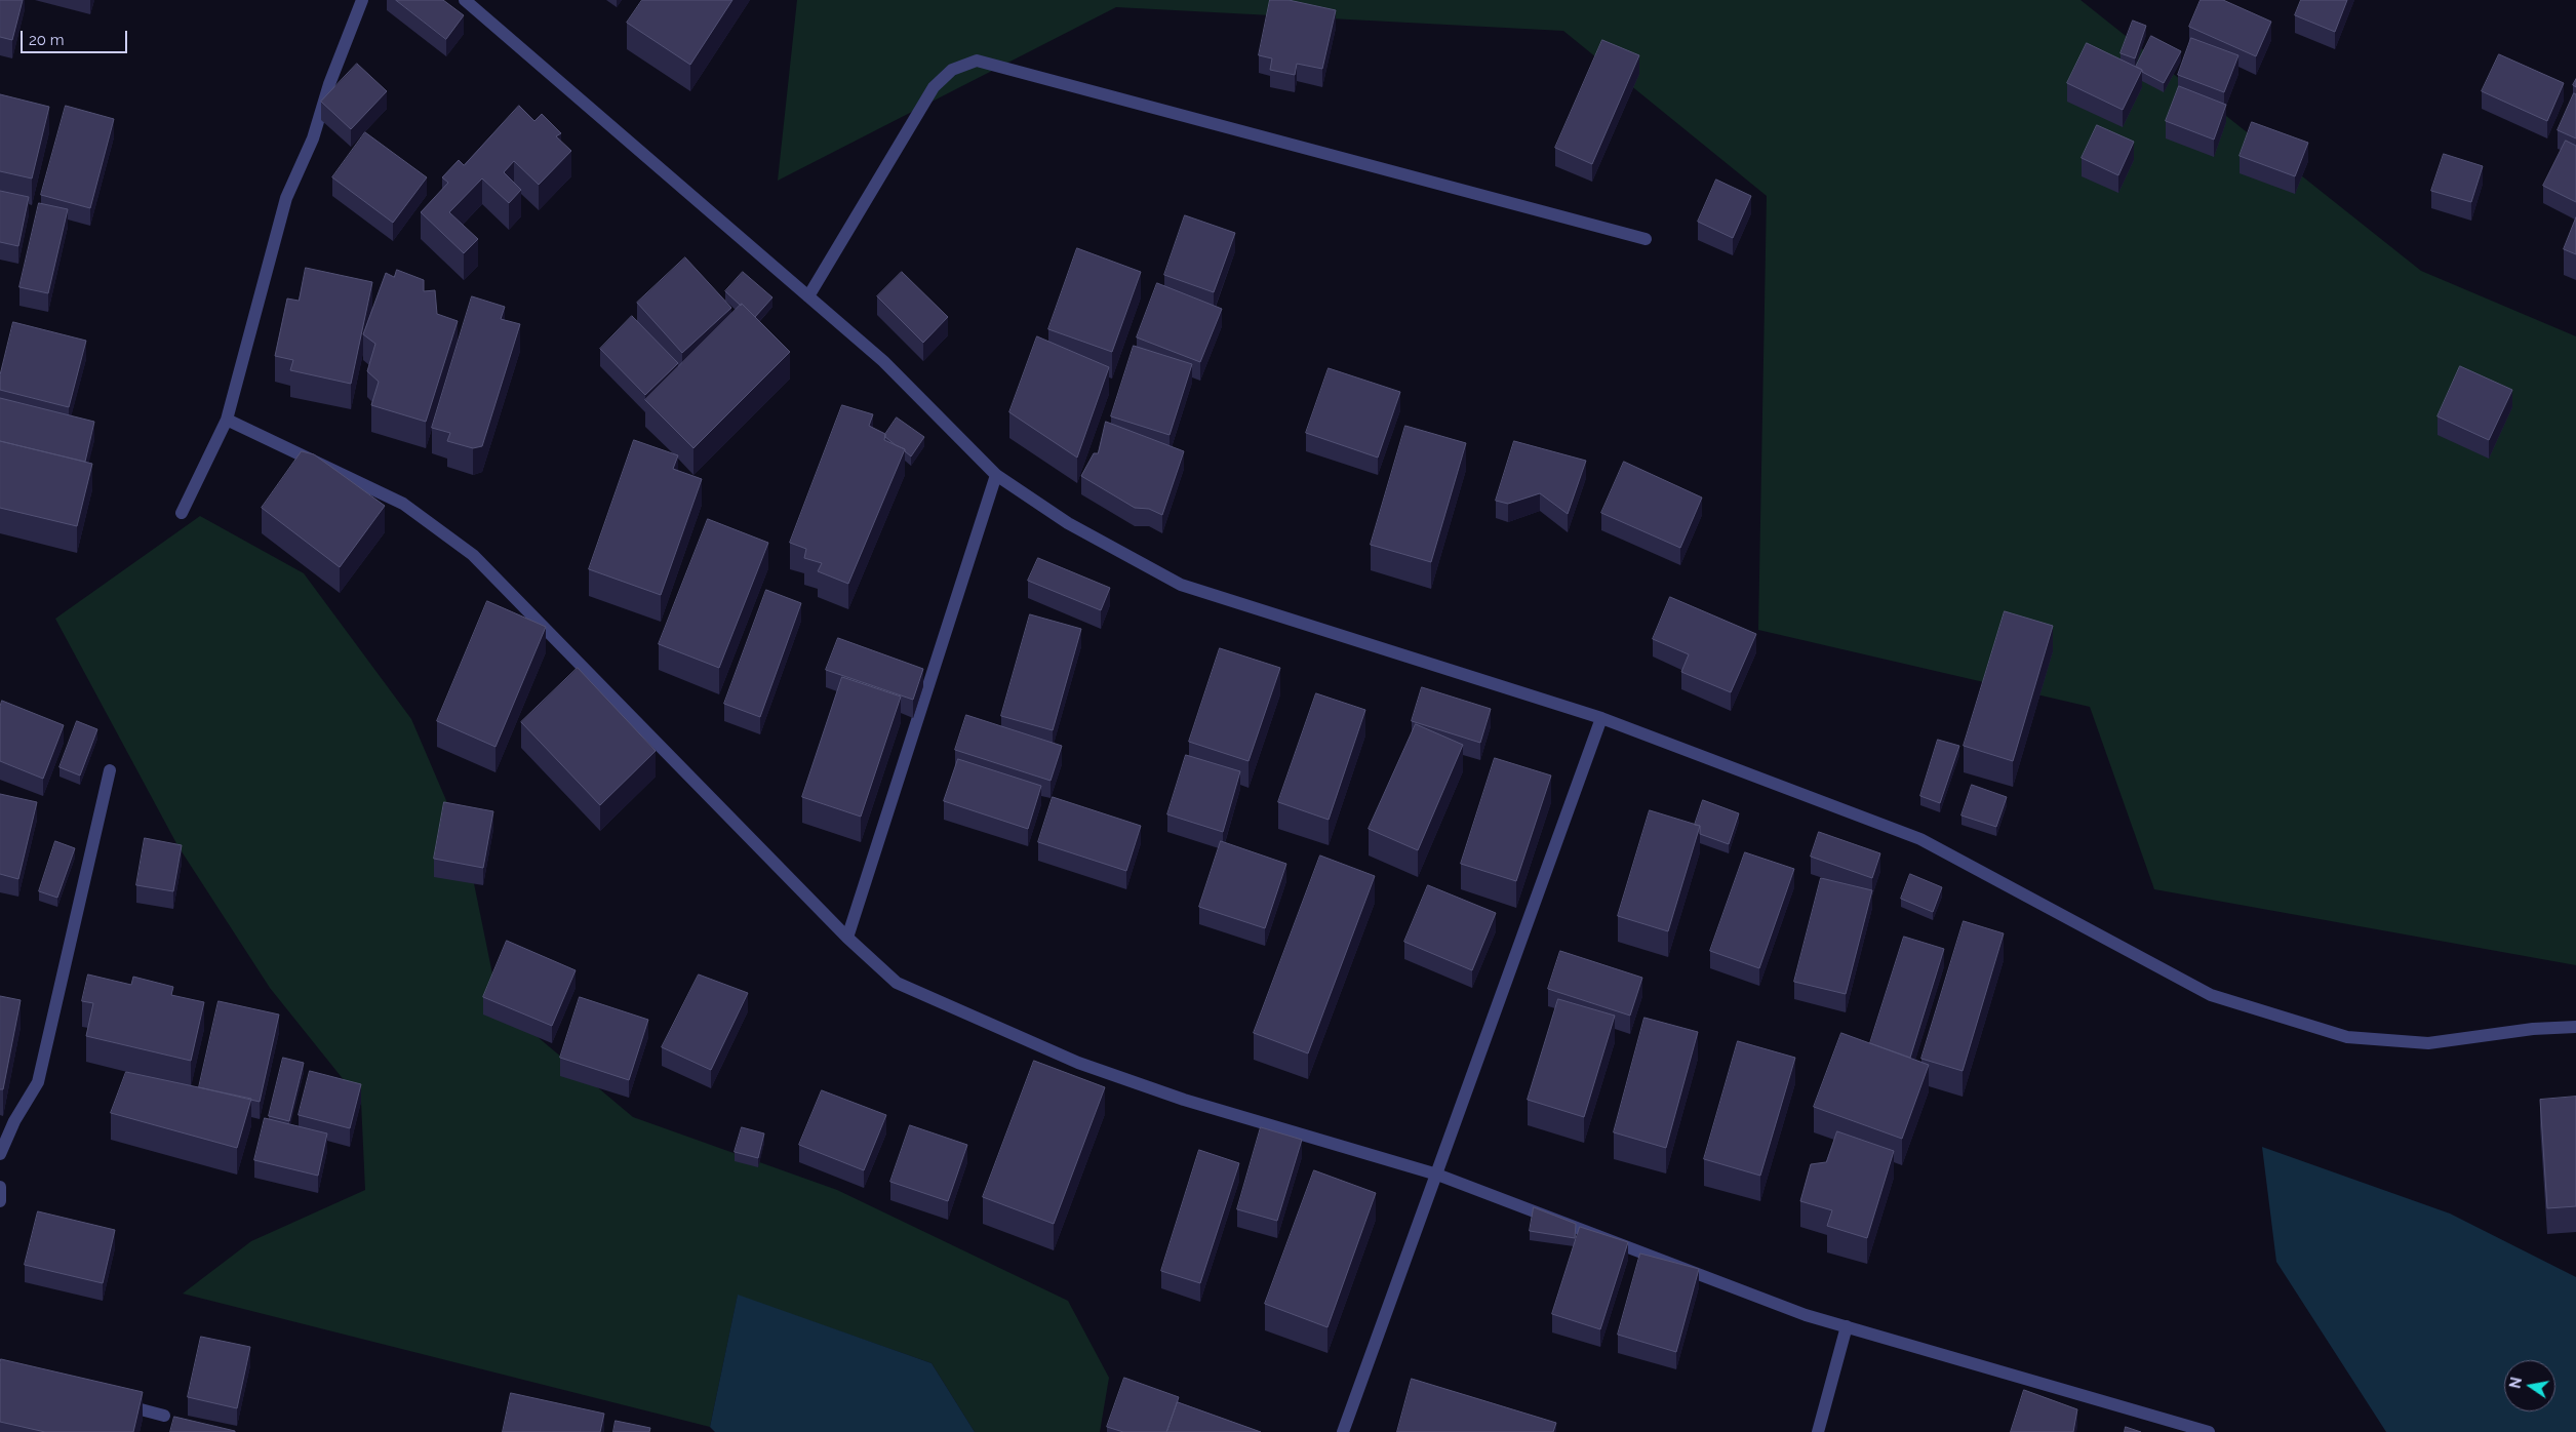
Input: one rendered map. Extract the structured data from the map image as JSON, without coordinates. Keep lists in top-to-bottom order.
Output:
{
  "scale_bar": "20 m",
  "north": "left"
}
